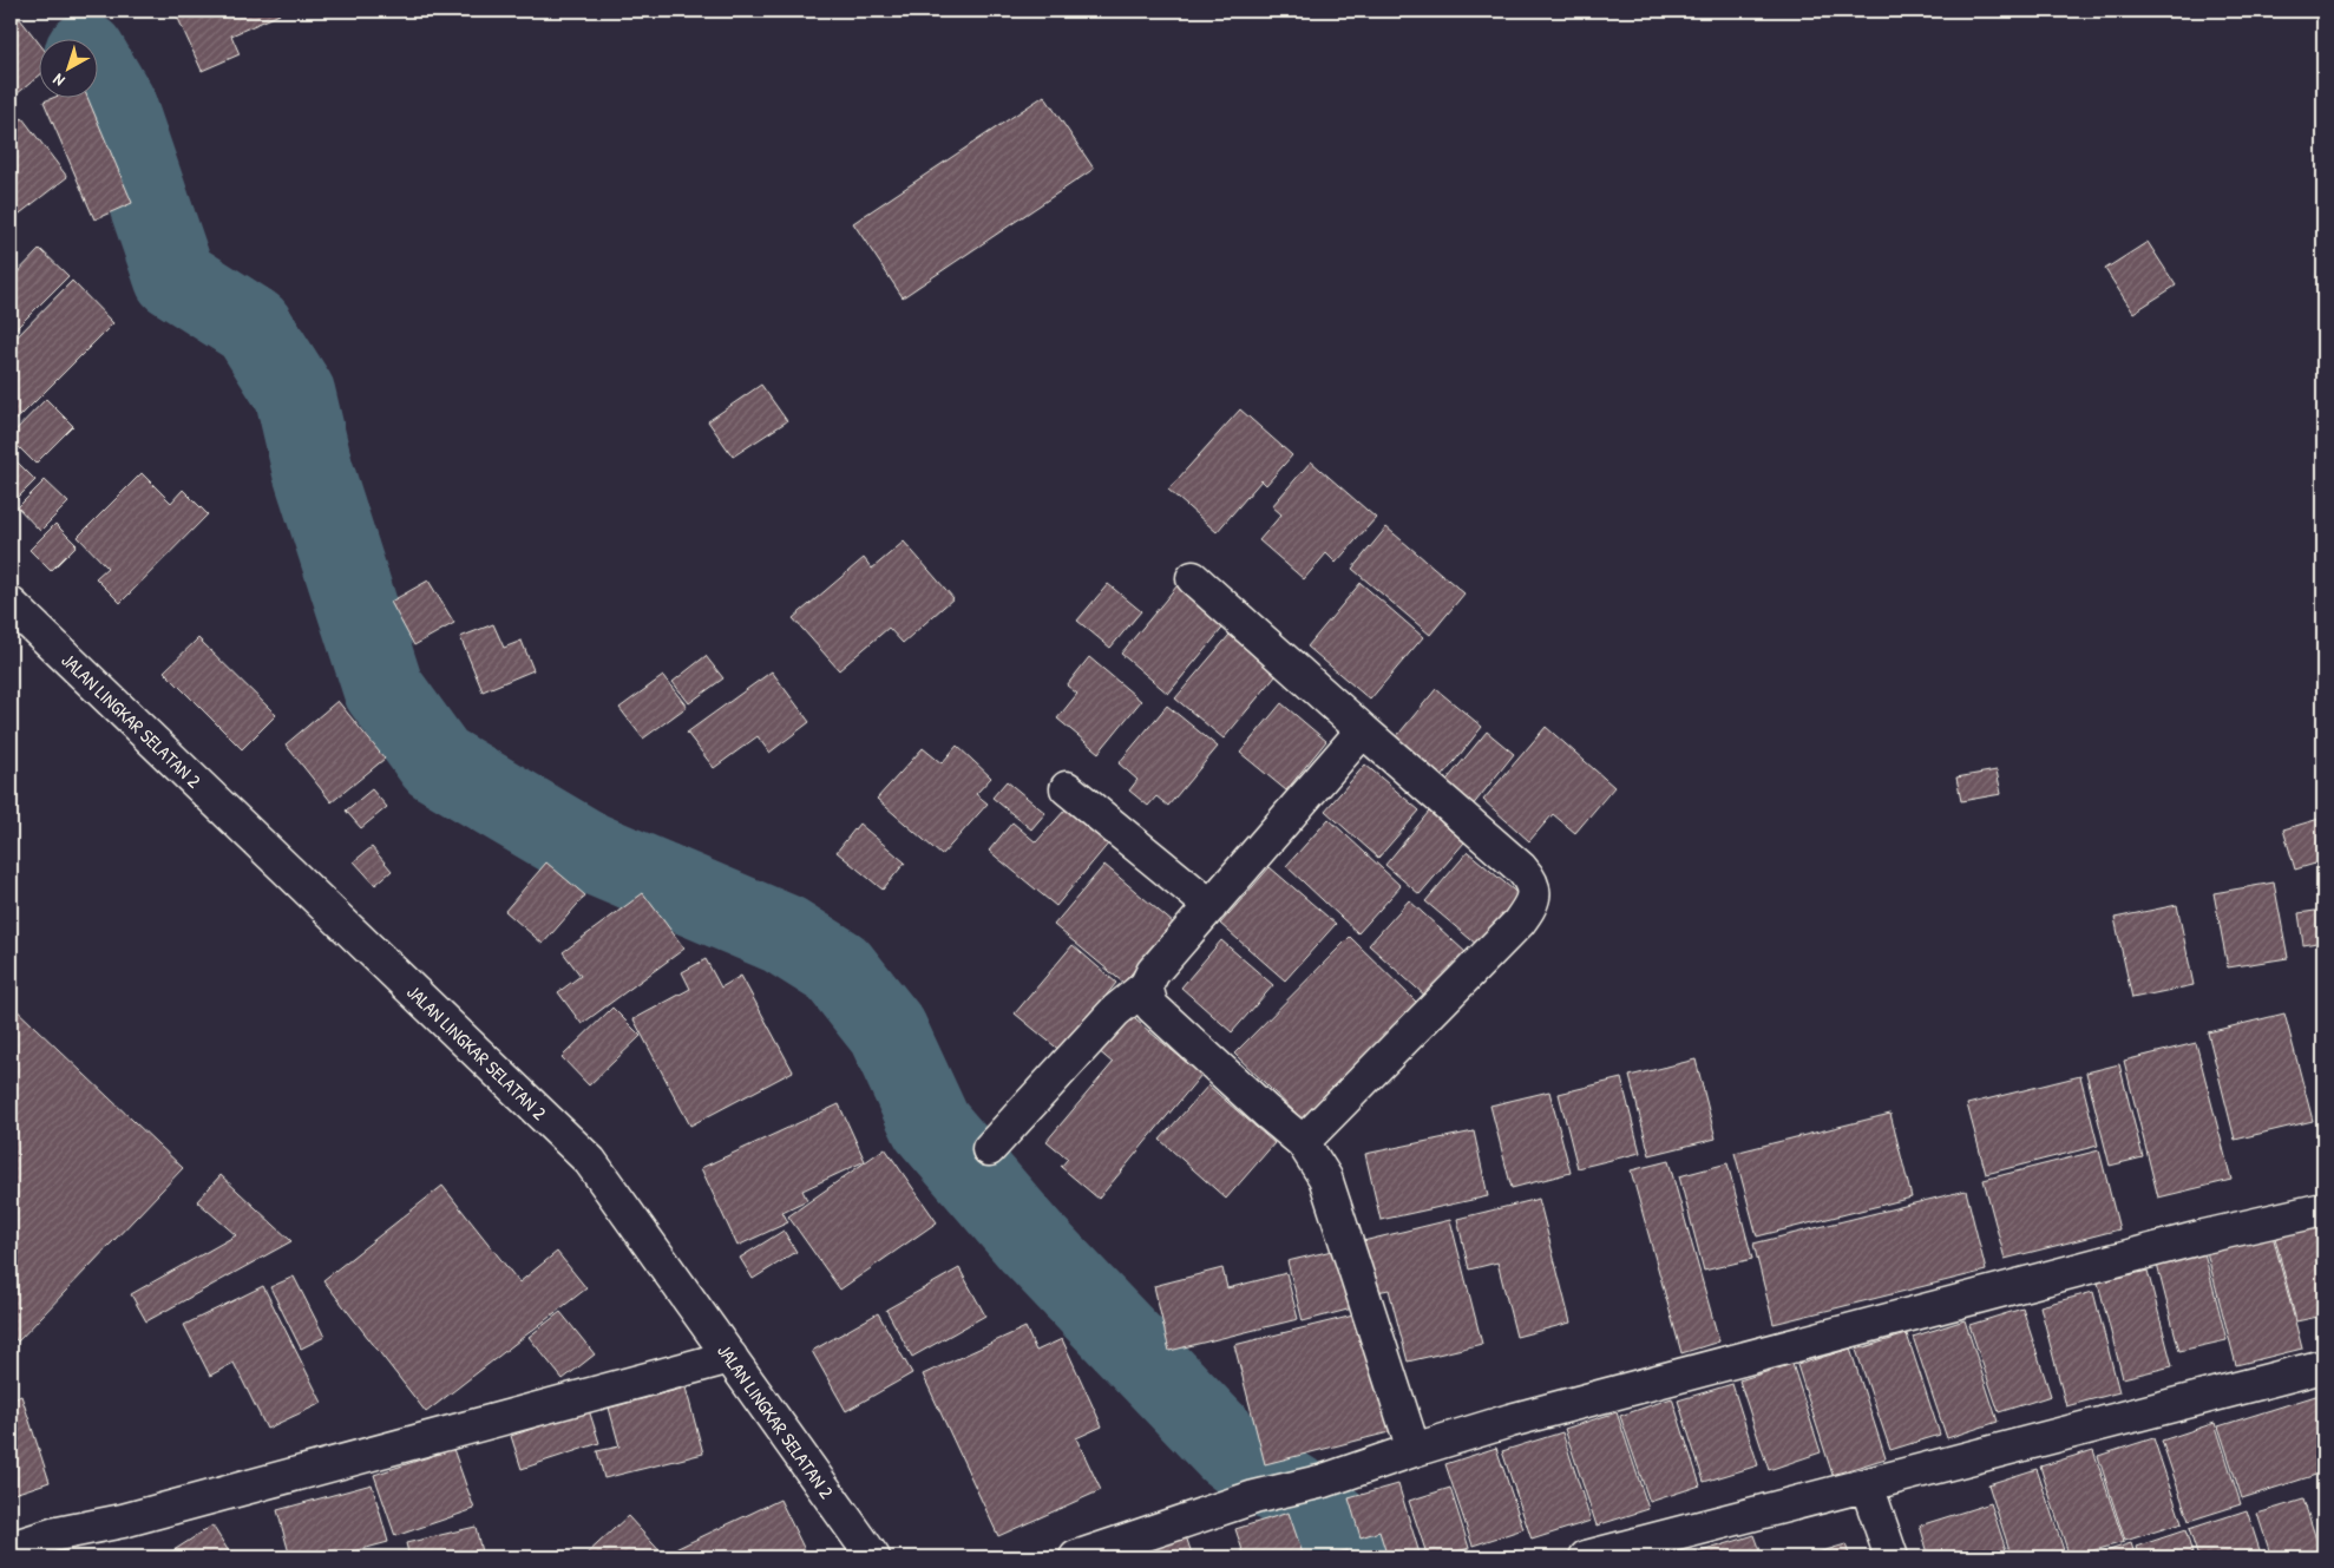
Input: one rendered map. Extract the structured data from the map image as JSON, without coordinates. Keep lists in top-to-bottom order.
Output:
{
  "streets": {
    "main road": ["JALAN LINGKAR SELATAN 2"]
  },
  "north": "bottom left"
}
